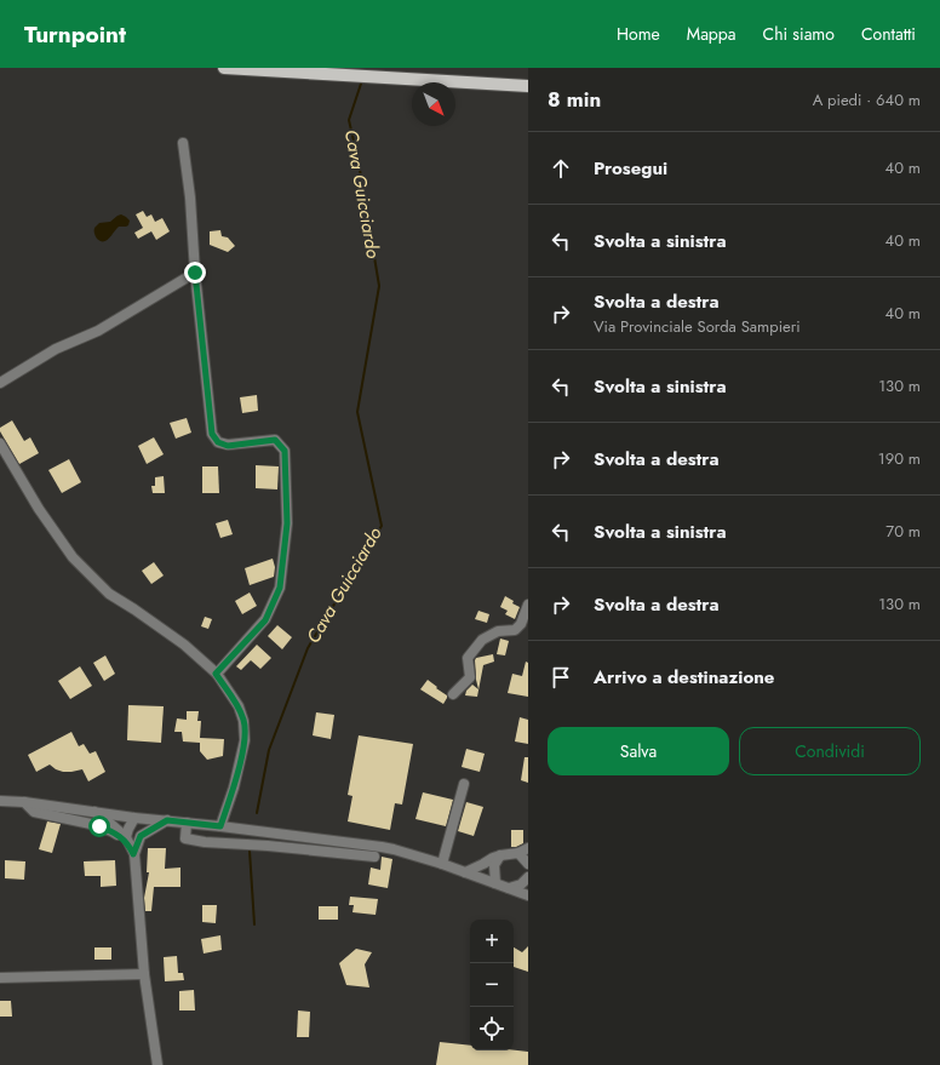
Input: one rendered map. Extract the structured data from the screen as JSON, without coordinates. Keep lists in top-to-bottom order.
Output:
{
  "water": ["Cava Guicciardo"],
  "north": "bottom right",
  "page": {
    "header": "Turnpoint",
    "nav": [
      "Home",
      "Mappa",
      "Chi siamo",
      "Contatti"
    ],
    "heading": ["8 min", "A piedi · 640 m"],
    "list": [
      ["Prosegui", "40 m"],
      ["Svolta a sinistra", "40 m"],
      ["Svolta a destra", "Via Provinciale Sorda Sampieri", "40 m"],
      ["Svolta a sinistra", "130 m"],
      ["Svolta a destra", "190 m"],
      ["Svolta a sinistra", "70 m"],
      ["Svolta a destra", "130 m"],
      "Arrivo a destinazione"
    ],
    "buttons": ["Salva", "Condividi"],
    "map_buttons": ["+", "−"]
  }
}
